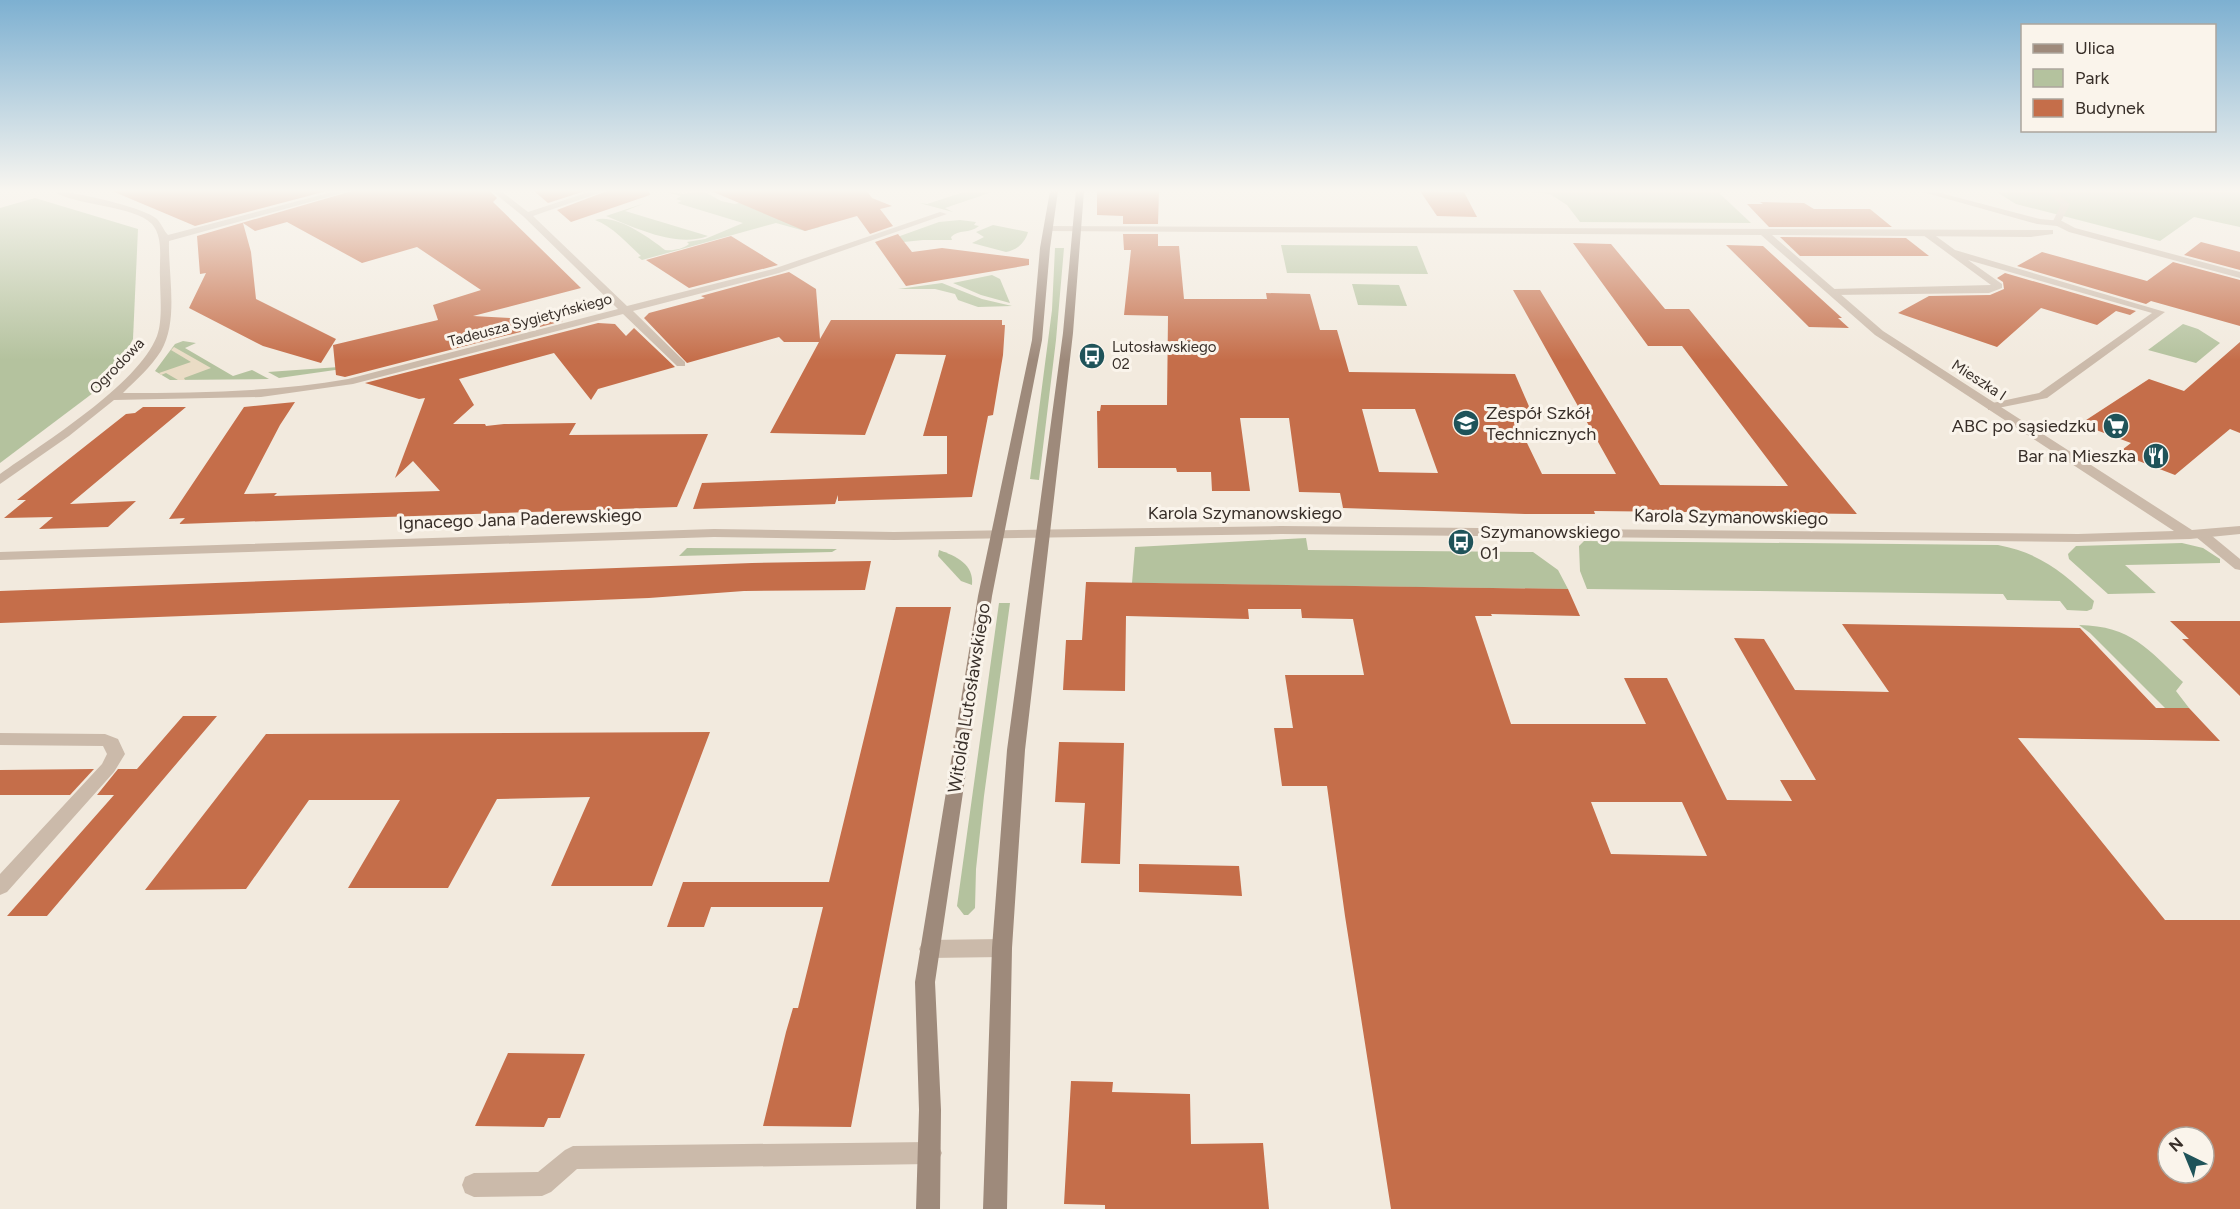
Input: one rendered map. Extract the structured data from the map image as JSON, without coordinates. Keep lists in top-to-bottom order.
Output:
{
  "streets": {
    "main road": ["Witolda Lutosławskiego"],
    "street": [
      "Tadeusza Sygietyńskiego",
      "Ogrodowa",
      "Mieszka I",
      "Karola Szymanowskiego",
      "Ignacego Jana Paderewskiego"
    ]
  },
  "crossings": [
    ["Tadeusza Sygietyńskiego", "Ogrodowa"],
    ["Mieszka I", "Karola Szymanowskiego"],
    ["Karola Szymanowskiego", "Ignacego Jana Paderewskiego"],
    ["Ignacego Jana Paderewskiego", "Witolda Lutosławskiego"]
  ],
  "places": {
    "bus stop": ["Lutosławskiego 02", "Szymanowskiego 01"],
    "school or university": ["Zespół Szkół Technicznych"],
    "supermarket": ["ABC po sąsiedzku"],
    "restaurant": ["Bar na Mieszka"]
  },
  "legend": ["Ulica", "Park", "Budynek"],
  "north": "top left"
}
